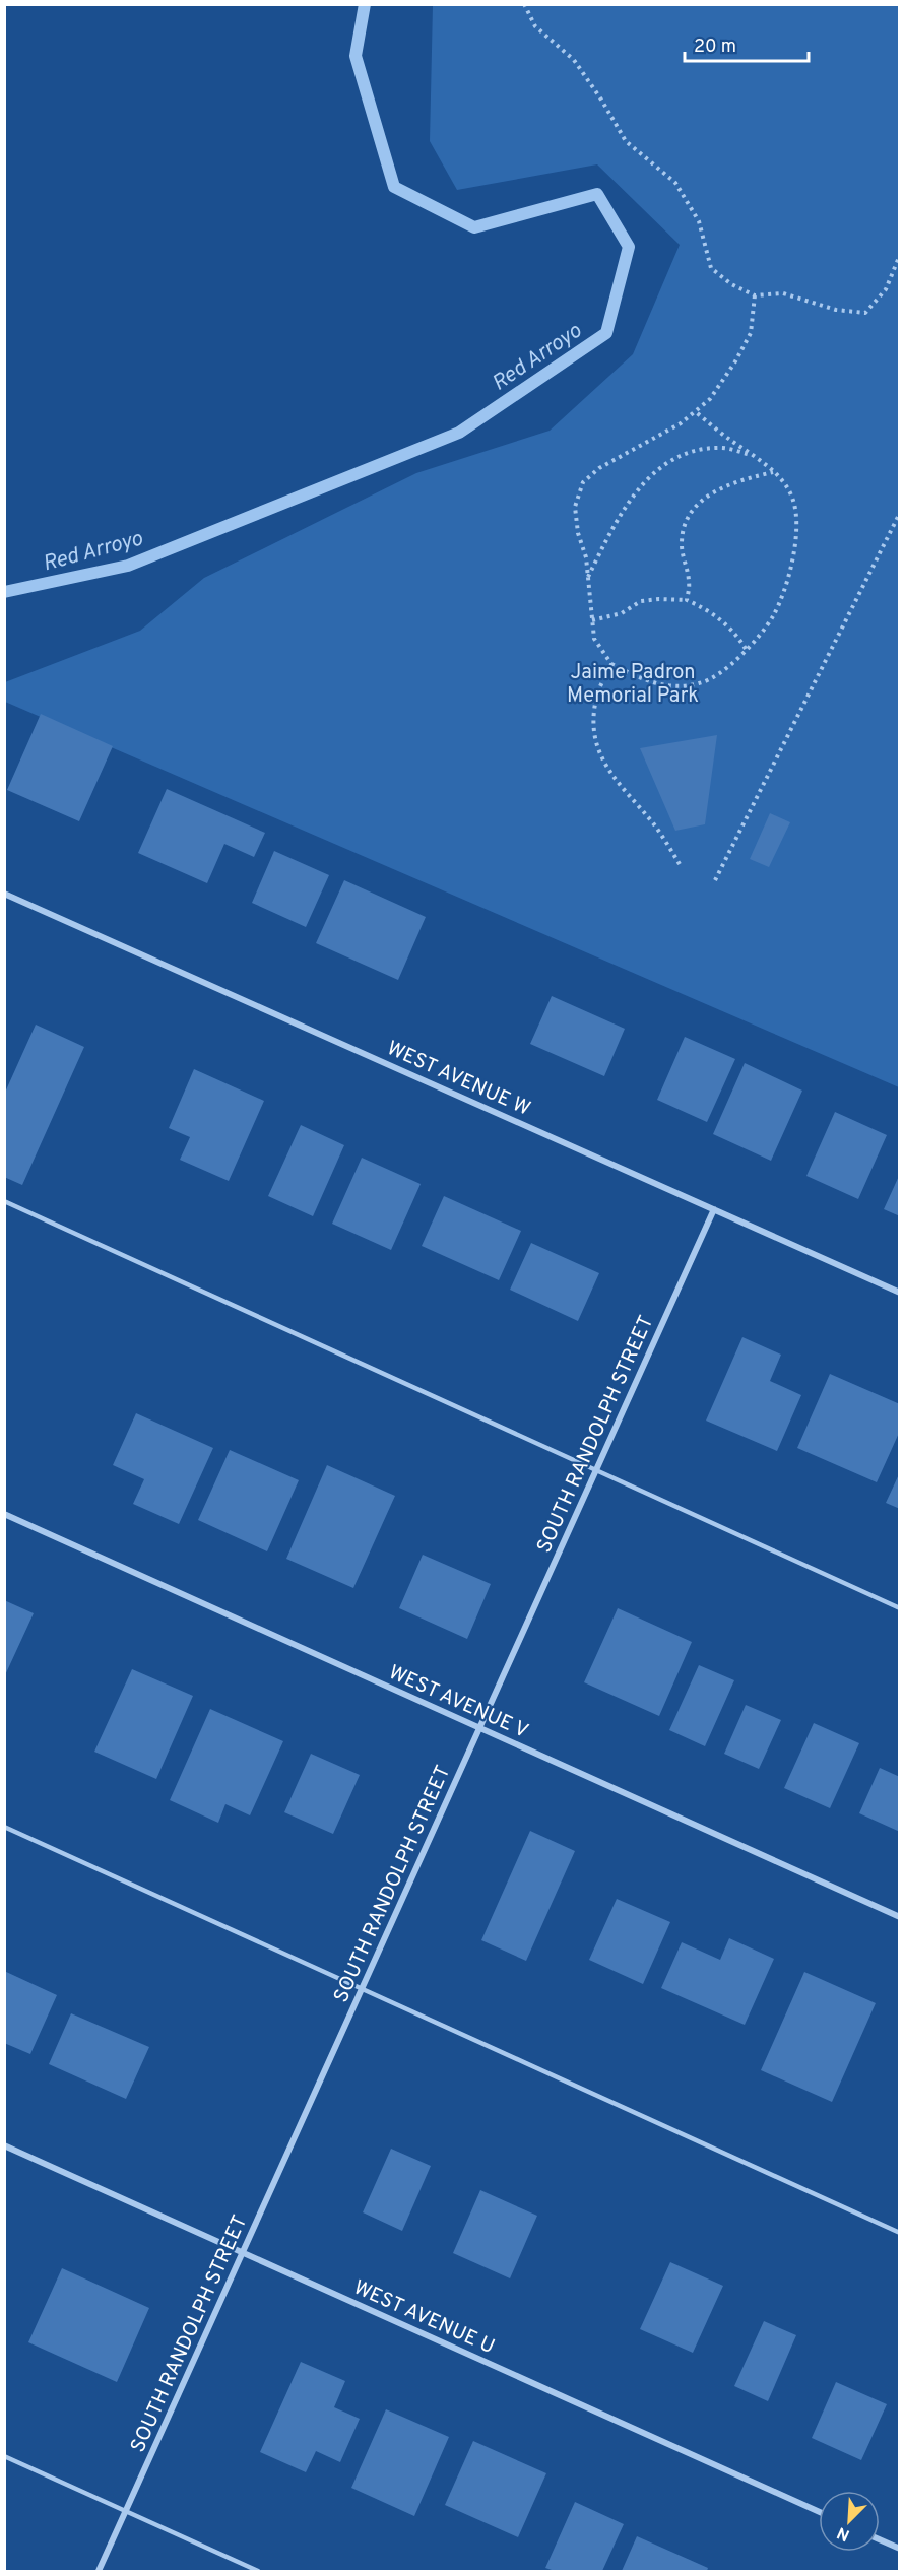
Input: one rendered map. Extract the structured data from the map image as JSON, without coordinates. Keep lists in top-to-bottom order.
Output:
{
  "streets": {
    "street": [
      "WEST AVENUE W",
      "SOUTH RANDOLPH STREET",
      "WEST AVENUE V",
      "WEST AVENUE U"
    ]
  },
  "crossings": [
    ["WEST AVENUE W", "SOUTH RANDOLPH STREET"],
    ["SOUTH RANDOLPH STREET", "WEST AVENUE V"],
    ["SOUTH RANDOLPH STREET", "WEST AVENUE U"]
  ],
  "water": ["Red Arroyo"],
  "parks": ["Jaime Padron Memorial Park"],
  "scale_bar": "20 m",
  "north": "bottom left"
}
